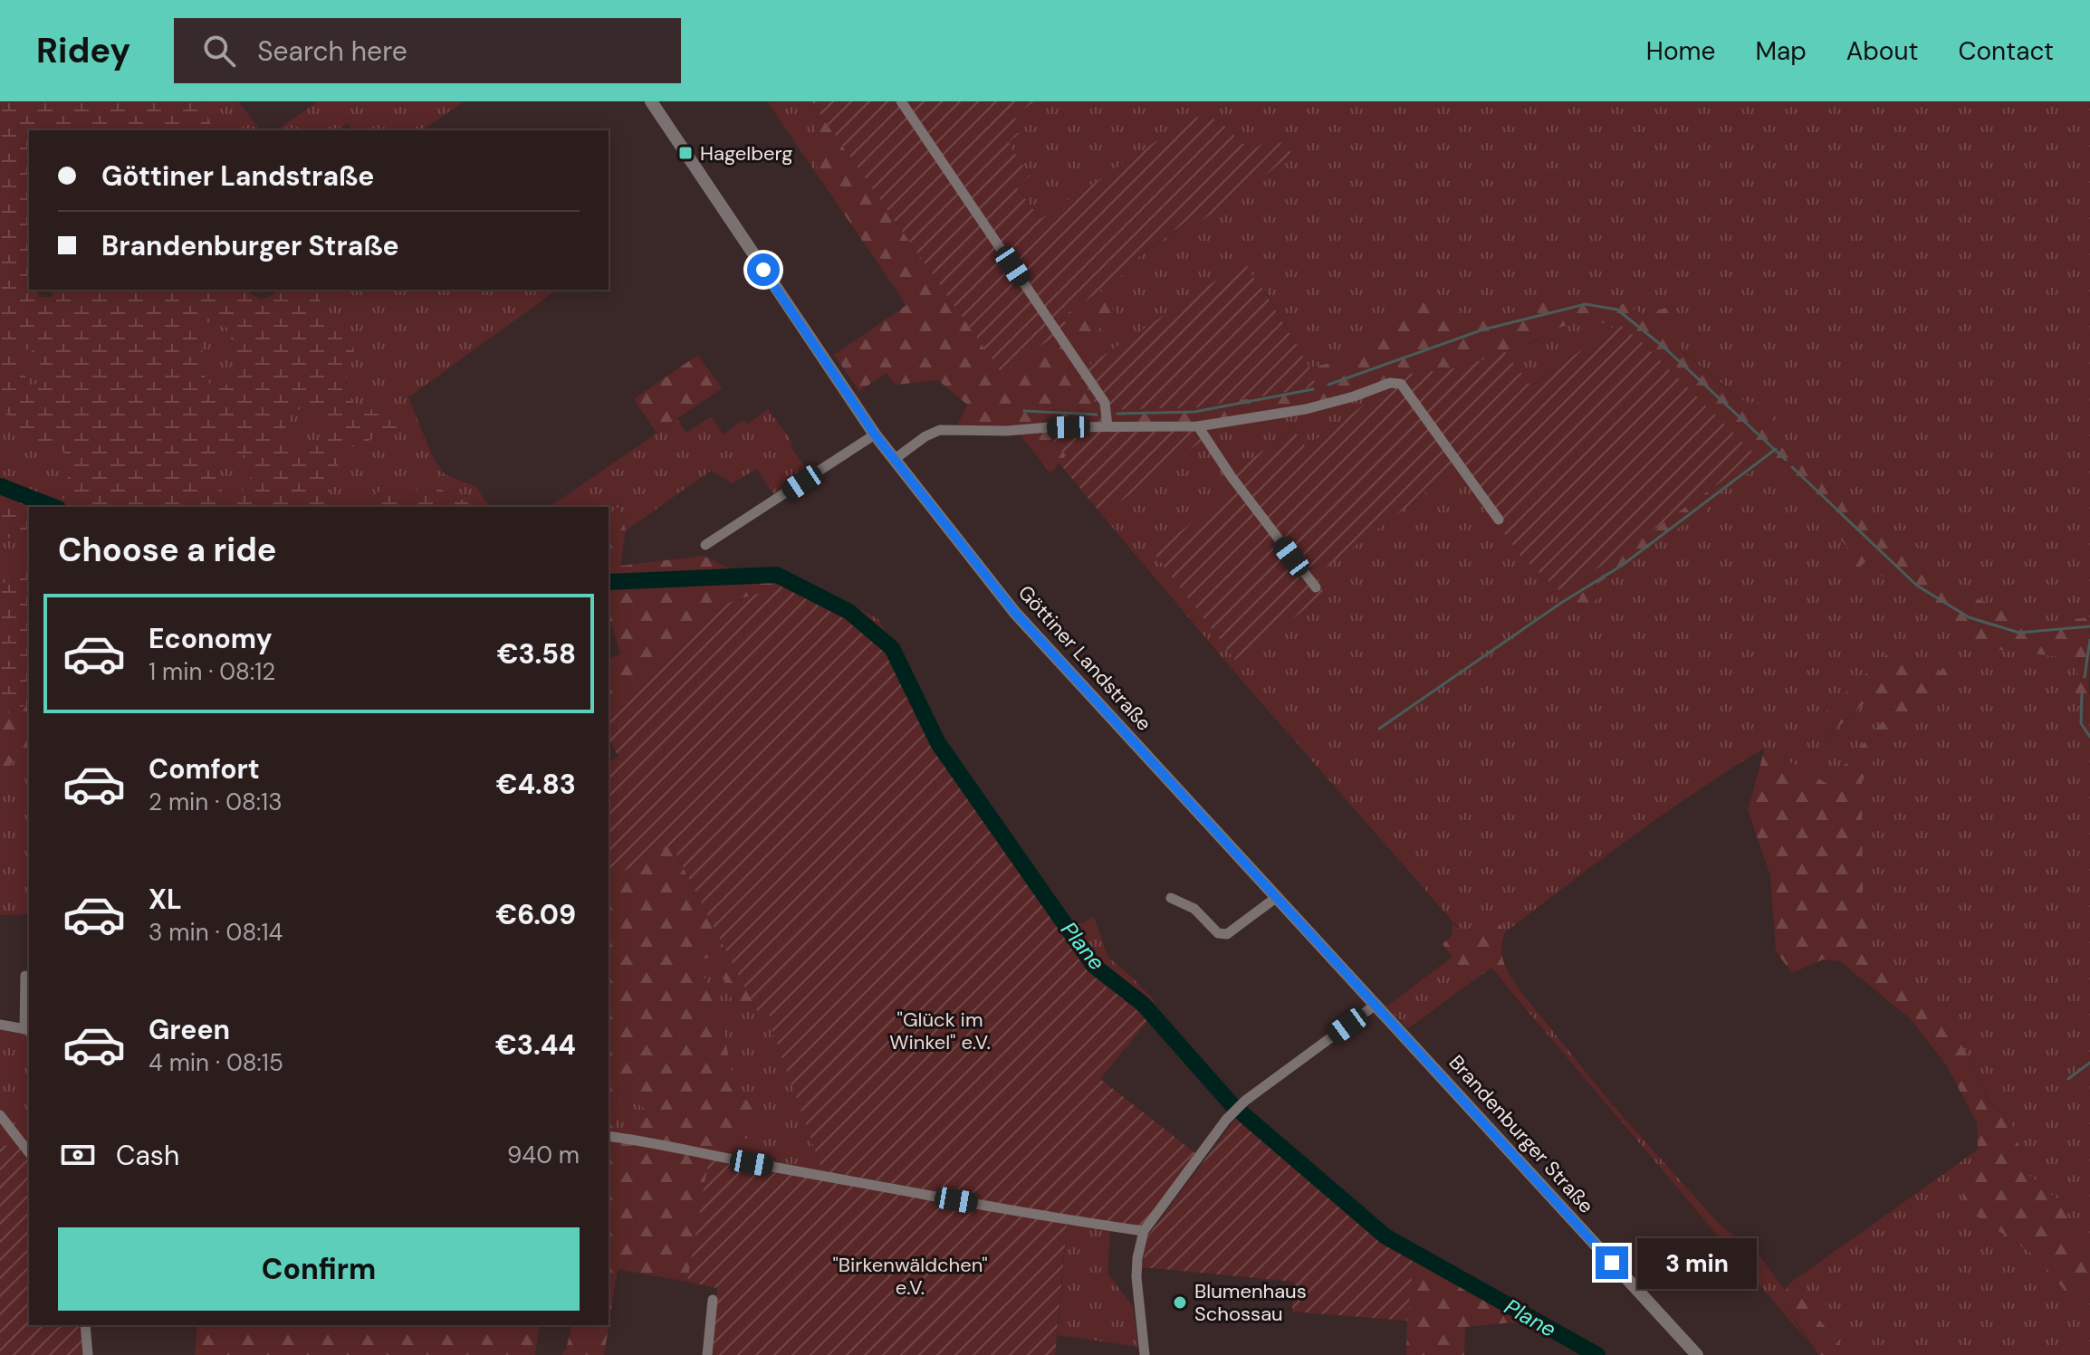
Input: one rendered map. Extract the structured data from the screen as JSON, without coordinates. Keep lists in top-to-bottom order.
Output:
{
  "streets": {
    "street": ["Göttiner Landstraße", "Brandenburger Straße"]
  },
  "crossings": [
    ["Göttiner Landstraße", "Brandenburger Straße"]
  ],
  "water": ["Plane"],
  "parks": ["\"Glück im Winkel\" e.V.", "\"Birkenwäldchen\" e.V."],
  "places": {
    "transit": ["Hagelberg"],
    "other": ["Blumenhaus Schossau"]
  },
  "page": {
    "header": "Ridey",
    "search": "Search here",
    "nav": [
      "Home",
      "Map",
      "About",
      "Contact"
    ],
    "banner": ["Göttiner Landstraße", "Brandenburger Straße"],
    "heading": "Choose a ride",
    "list": [
      {
        "name": "Economy",
        "note": "1 min · 08:12",
        "value": "€3.58"
      },
      {
        "name": "Comfort",
        "note": "2 min · 08:13",
        "value": "€4.83"
      },
      {
        "name": "XL",
        "note": "3 min · 08:14",
        "value": "€6.09"
      },
      {
        "name": "Green",
        "note": "4 min · 08:15",
        "value": "€3.44"
      }
    ],
    "pay": ["Cash", "940 m"],
    "buttons": "Confirm",
    "bubble": "3 min"
  }
}
